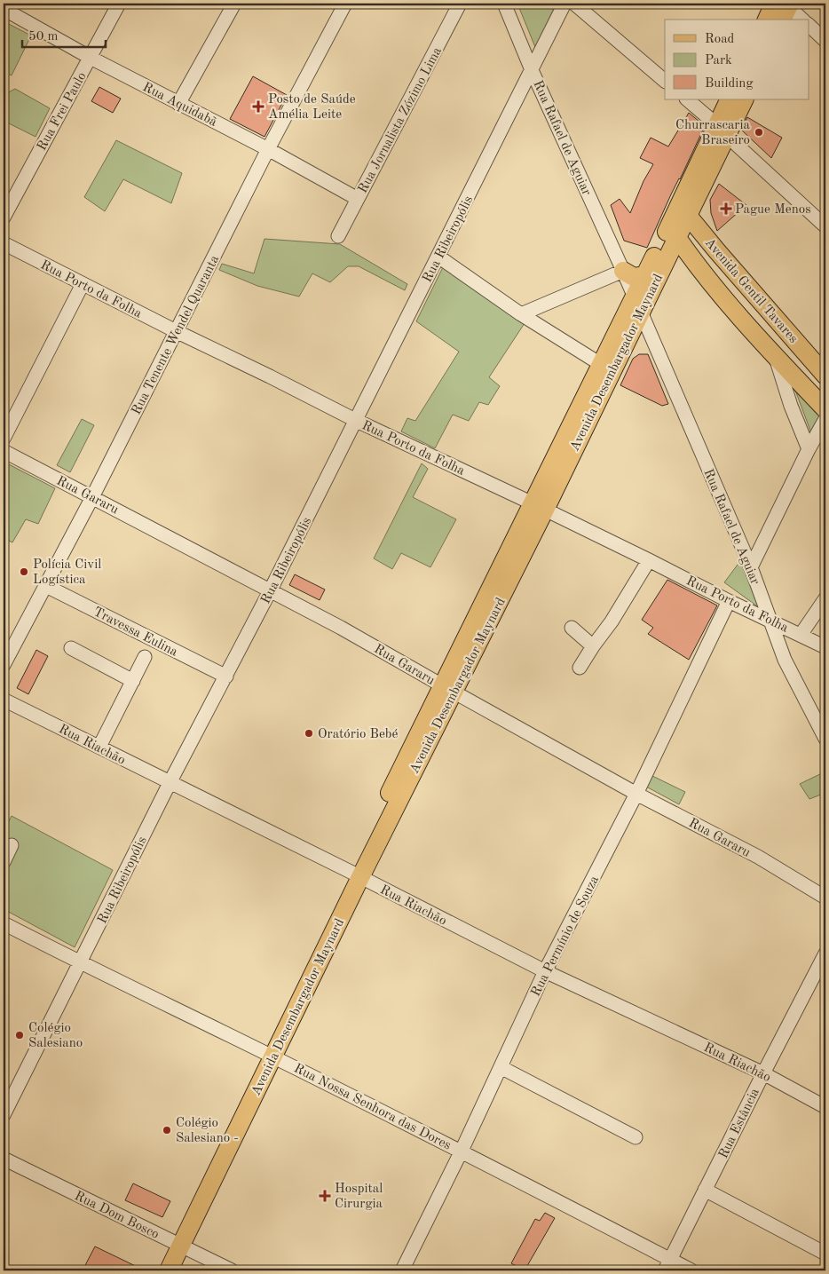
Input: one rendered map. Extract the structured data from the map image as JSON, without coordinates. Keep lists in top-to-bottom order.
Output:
{
  "streets": {
    "main road": ["Avenida Gentil Tavares", "Avenida Desembargador Maynard"],
    "street": [
      "Rua Aquidabã",
      "Rua Frei Paulo",
      "Rua Jornalista Zózimo Lima",
      "Rua Rafael de Aguiar",
      "Rua Ribeiropólis",
      "Rua Porto da Folha",
      "Rua Tenente Wendel Quaranta",
      "Rua Gararu",
      "Travessa Eulina",
      "Rua Riachão",
      "Rua Permínio de Souza",
      "Rua Nossa Senhora das Dores",
      "Rua Estância",
      "Rua Dom Bosco"
    ]
  },
  "crossings": [
    ["Rua Aquidabã", "Rua Frei Paulo"],
    ["Rua Aquidabã", "Rua Jornalista Zózimo Lima"],
    ["Rua Aquidabã", "Rua Tenente Wendel Quaranta"],
    ["Rua Rafael de Aguiar", "Rua Ribeiropólis"],
    ["Rua Rafael de Aguiar", "Rua Porto da Folha"],
    ["Rua Rafael de Aguiar", "Avenida Desembargador Maynard"],
    ["Rua Ribeiropólis", "Rua Porto da Folha"],
    ["Rua Ribeiropólis", "Rua Gararu"],
    ["Rua Ribeiropólis", "Travessa Eulina"],
    ["Rua Ribeiropólis", "Rua Riachão"],
    ["Rua Ribeiropólis", "Rua Nossa Senhora das Dores"],
    ["Rua Porto da Folha", "Rua Tenente Wendel Quaranta"],
    ["Rua Porto da Folha", "Avenida Desembargador Maynard"],
    ["Rua Porto da Folha", "Rua Permínio de Souza"],
    ["Avenida Gentil Tavares", "Avenida Desembargador Maynard"],
    ["Rua Tenente Wendel Quaranta", "Rua Gararu"],
    ["Rua Tenente Wendel Quaranta", "Travessa Eulina"],
    ["Avenida Desembargador Maynard", "Rua Gararu"],
    ["Avenida Desembargador Maynard", "Rua Riachão"],
    ["Avenida Desembargador Maynard", "Rua Nossa Senhora das Dores"],
    ["Avenida Desembargador Maynard", "Rua Dom Bosco"],
    ["Rua Gararu", "Rua Permínio de Souza"],
    ["Rua Riachão", "Rua Permínio de Souza"],
    ["Rua Riachão", "Rua Estância"],
    ["Rua Permínio de Souza", "Rua Nossa Senhora das Dores"],
    ["Rua Nossa Senhora das Dores", "Rua Estância"]
  ],
  "places": {
    "health": ["Posto de Saúde Amélia Leite", "Pague Menos", "Hospital Cirurgia"],
    "other": [
      "Churrascaria Braseiro",
      "Polícia Civil Logística",
      "Oratório Bebé",
      "Colégio Salesiano",
      "Colégio Salesiano -"
    ]
  },
  "legend": ["Road", "Park", "Building"],
  "scale_bar": "50 m"
}
